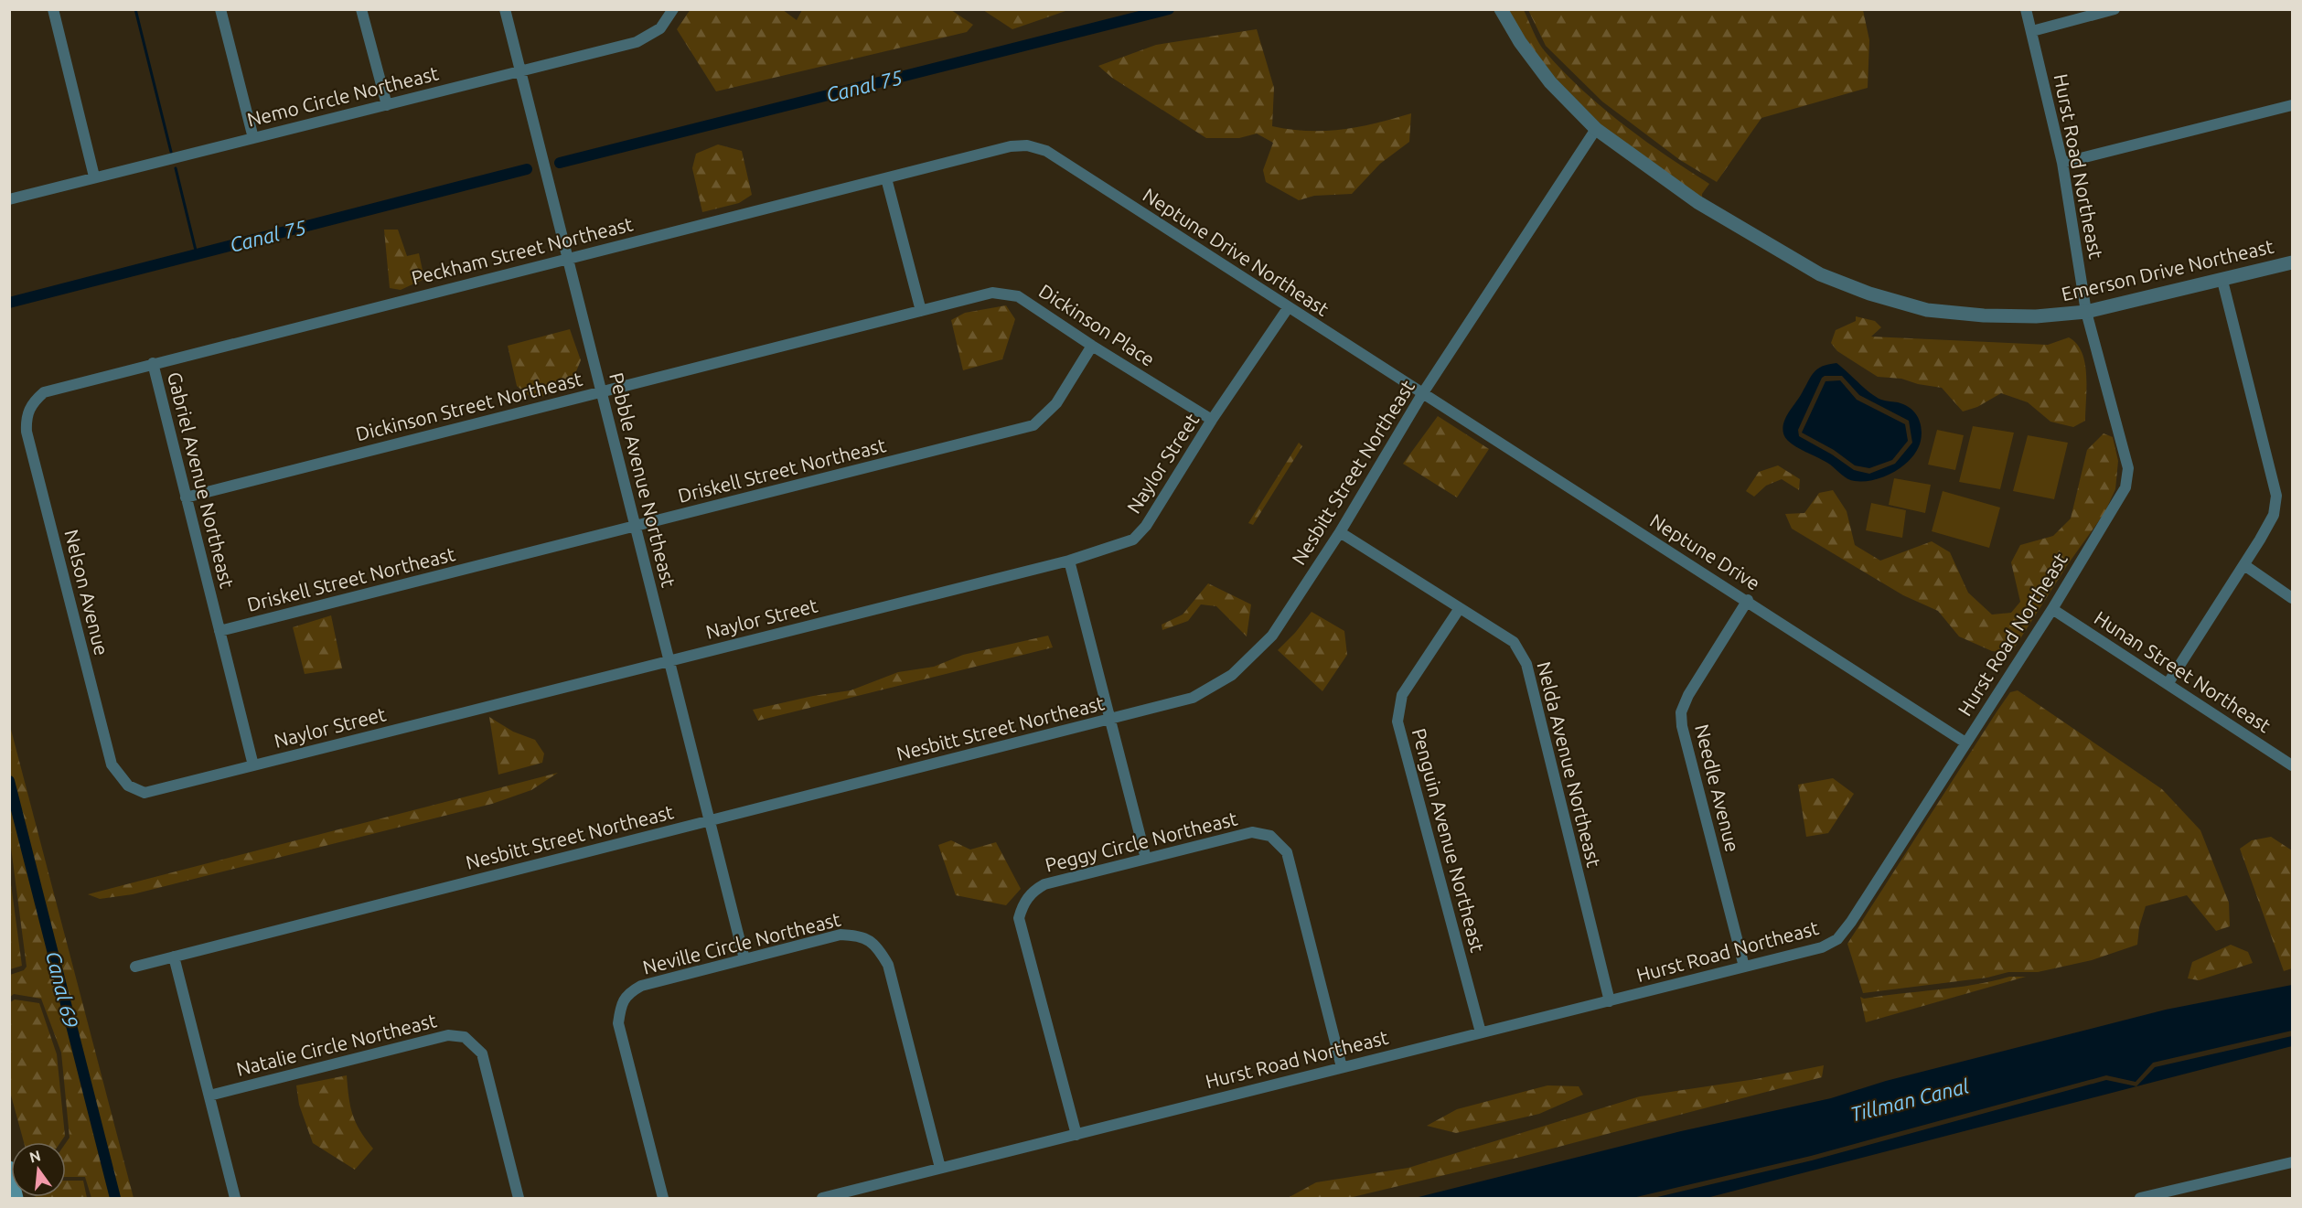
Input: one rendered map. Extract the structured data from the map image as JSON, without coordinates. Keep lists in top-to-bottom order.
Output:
{
  "streets": {
    "street": [
      "Nemo Circle Northeast",
      "Hurst Road Northeast",
      "Peckham Street Northeast",
      "Neptune Drive Northeast",
      "Emerson Drive Northeast",
      "Dickinson Place",
      "Dickinson Street Northeast",
      "Naylor Street",
      "Driskell Street Northeast",
      "Nesbitt Street Northeast",
      "Gabriel Avenue Northeast",
      "Pebble Avenue Northeast",
      "Neptune Drive",
      "Nelson Avenue",
      "Hunan Street Northeast",
      "Nelda Avenue Northeast",
      "Needle Avenue",
      "Penguin Avenue Northeast",
      "Peggy Circle Northeast",
      "Neville Circle Northeast",
      "Natalie Circle Northeast"
    ]
  },
  "crossings": [
    ["Nemo Circle Northeast", "Pebble Avenue Northeast"],
    ["Hurst Road Northeast", "Emerson Drive Northeast"],
    ["Hurst Road Northeast", "Neptune Drive"],
    ["Hurst Road Northeast", "Hunan Street Northeast"],
    ["Hurst Road Northeast", "Nelda Avenue Northeast"],
    ["Hurst Road Northeast", "Needle Avenue"],
    ["Hurst Road Northeast", "Penguin Avenue Northeast"],
    ["Hurst Road Northeast", "Peggy Circle Northeast"],
    ["Hurst Road Northeast", "Neville Circle Northeast"],
    ["Peckham Street Northeast", "Neptune Drive Northeast"],
    ["Peckham Street Northeast", "Gabriel Avenue Northeast"],
    ["Peckham Street Northeast", "Pebble Avenue Northeast"],
    ["Peckham Street Northeast", "Nelson Avenue"],
    ["Neptune Drive Northeast", "Naylor Street"],
    ["Neptune Drive Northeast", "Nesbitt Street Northeast"],
    ["Neptune Drive Northeast", "Neptune Drive"],
    ["Emerson Drive Northeast", "Nesbitt Street Northeast"],
    ["Dickinson Place", "Dickinson Street Northeast"],
    ["Dickinson Place", "Naylor Street"],
    ["Dickinson Place", "Driskell Street Northeast"],
    ["Dickinson Street Northeast", "Gabriel Avenue Northeast"],
    ["Dickinson Street Northeast", "Pebble Avenue Northeast"],
    ["Naylor Street", "Gabriel Avenue Northeast"],
    ["Naylor Street", "Pebble Avenue Northeast"],
    ["Naylor Street", "Nelson Avenue"],
    ["Driskell Street Northeast", "Gabriel Avenue Northeast"],
    ["Driskell Street Northeast", "Pebble Avenue Northeast"],
    ["Nesbitt Street Northeast", "Pebble Avenue Northeast"],
    ["Nesbitt Street Northeast", "Neptune Drive"],
    ["Nesbitt Street Northeast", "Nelda Avenue Northeast"],
    ["Pebble Avenue Northeast", "Neville Circle Northeast"],
    ["Neptune Drive", "Needle Avenue"],
    ["Nelda Avenue Northeast", "Penguin Avenue Northeast"]
  ],
  "water": ["Canal 75", "Canal 69", "Tillman Canal"],
  "north": "top"
}
